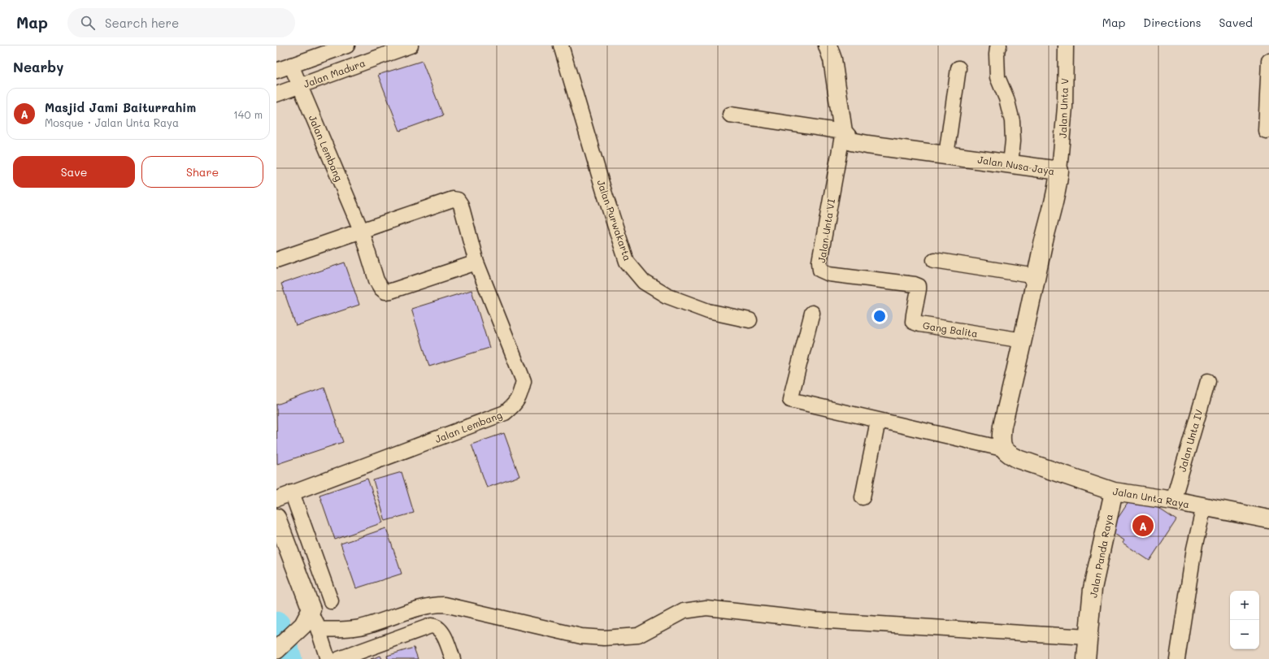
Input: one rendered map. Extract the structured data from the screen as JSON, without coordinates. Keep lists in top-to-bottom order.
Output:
{
  "streets": {
    "street": [
      "Jalan Madura",
      "Jalan Unta V",
      "Jalan Lembang",
      "Jalan Nusa Jaya",
      "Jalan Purwakarta",
      "Jalan Unta VI",
      "Gang Balita",
      "Jalan Unta IV",
      "Jalan Unta Raya",
      "Jalan Panda Raya"
    ]
  },
  "crossings": [
    ["Jalan Madura", "Jalan Lembang"],
    ["Jalan Unta V", "Jalan Nusa Jaya"],
    ["Jalan Nusa Jaya", "Jalan Unta VI"],
    ["Jalan Nusa Jaya", "Gang Balita"],
    ["Jalan Nusa Jaya", "Jalan Unta Raya"],
    ["Jalan Unta VI", "Gang Balita"],
    ["Jalan Unta IV", "Jalan Unta Raya"],
    ["Jalan Unta Raya", "Jalan Panda Raya"]
  ],
  "page": {
    "header": "Map",
    "search": "Search here",
    "nav": ["Map", "Directions", "Saved"],
    "heading": "Nearby",
    "list": [
      {
        "mark": "A",
        "name": "Masjid Jami Baiturrahim",
        "note": "Mosque · Jalan Unta Raya",
        "value": "140 m"
      }
    ],
    "buttons": ["Save", "Share"],
    "pins": "A",
    "map_buttons": ["+", "−"]
  }
}
